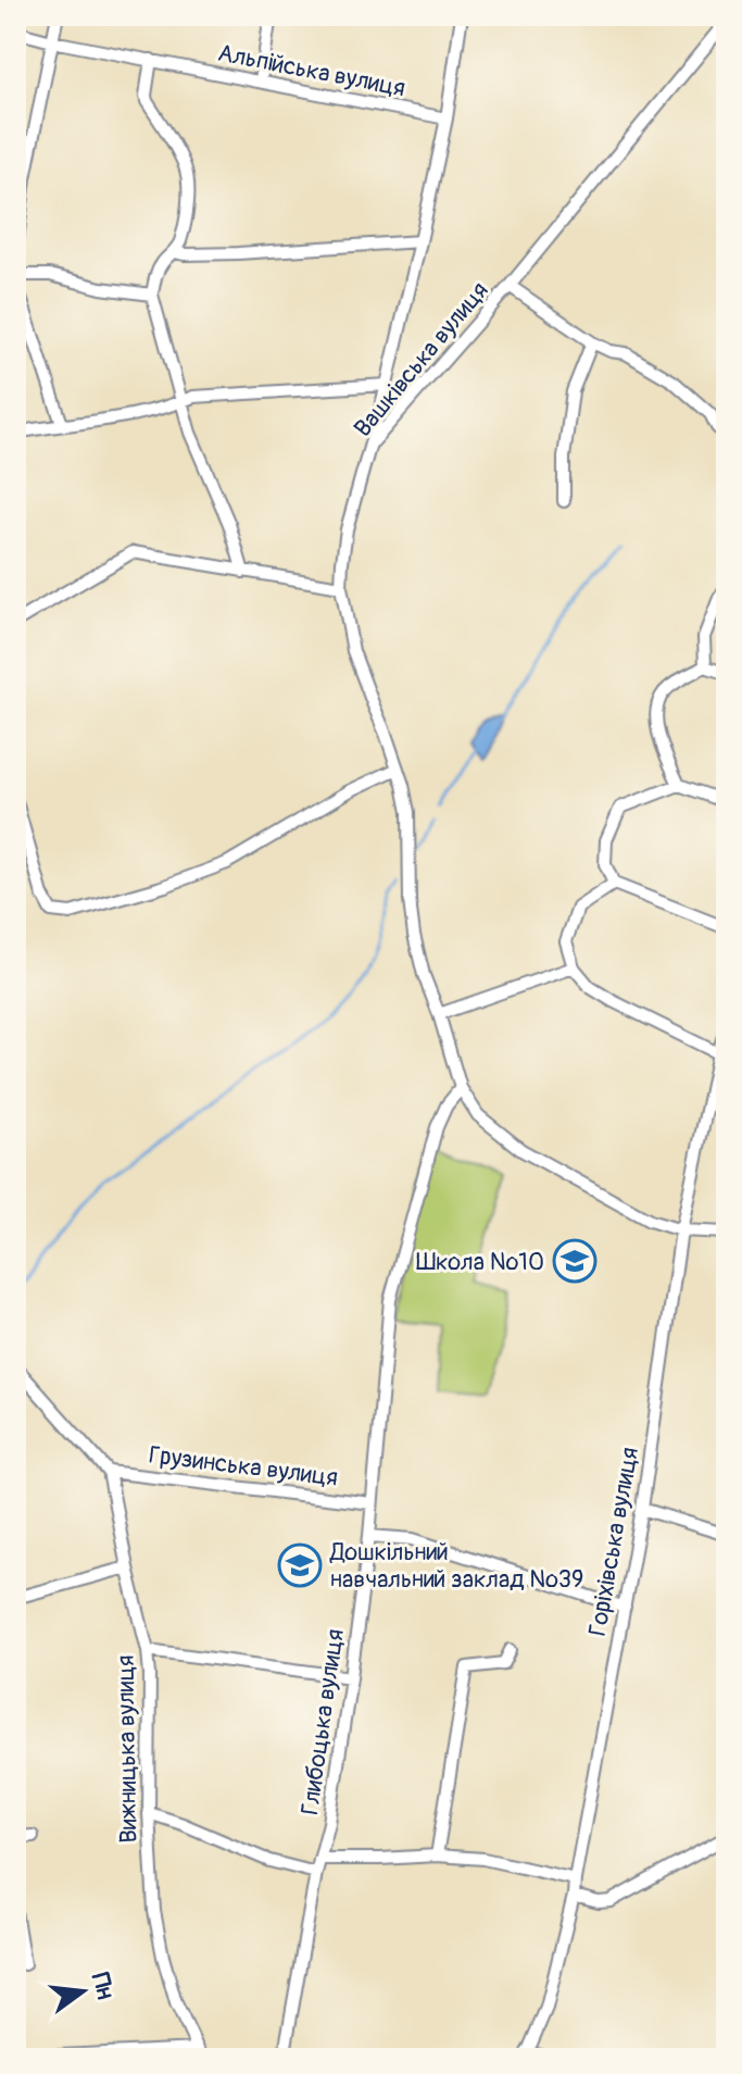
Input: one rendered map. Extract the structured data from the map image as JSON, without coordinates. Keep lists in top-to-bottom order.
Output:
{
  "streets": {
    "street": [
      "Альпійська вулиця",
      "Вашківська вулиця",
      "Грузинська вулиця",
      "Горіхівська вулиця",
      "Глибоцька вулиця",
      "Вижницька вулиця"
    ]
  },
  "crossings": [
    ["Вашківська вулиця", "Горіхівська вулиця"],
    ["Вашківська вулиця", "Глибоцька вулиця"],
    ["Грузинська вулиця", "Глибоцька вулиця"],
    ["Грузинська вулиця", "Вижницька вулиця"]
  ],
  "places": {
    "school or university": ["Школа №10", "Дошкільний навчальний заклад №39"]
  },
  "north": "right"
}
